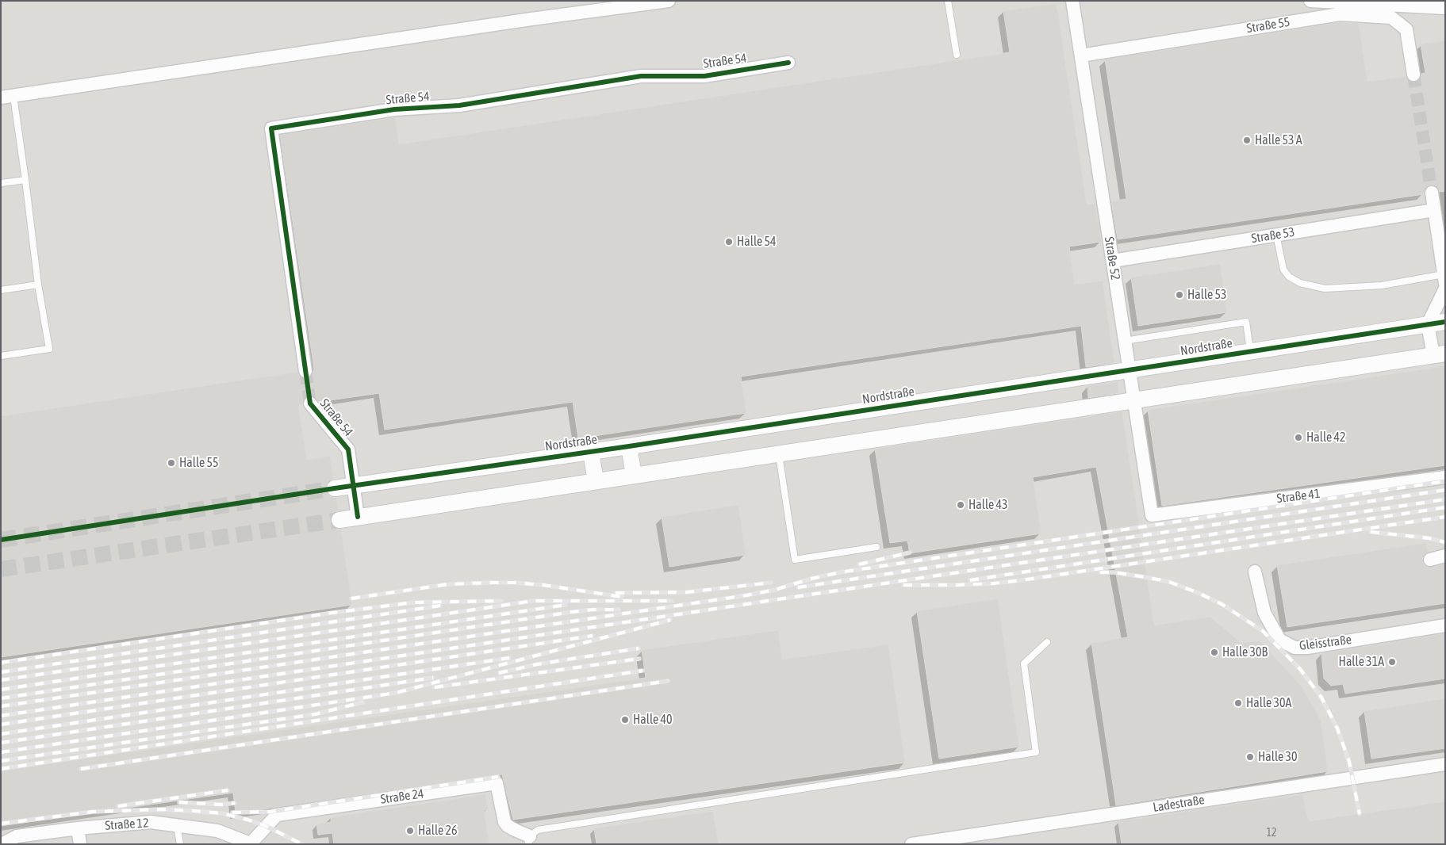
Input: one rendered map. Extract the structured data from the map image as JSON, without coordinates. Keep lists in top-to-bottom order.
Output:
{
  "streets": {
    "street": [
      "Straße 55",
      "Straße 54",
      "Straße 53",
      "Straße 52",
      "Nordstraße",
      "Straße 41",
      "Gleisstraße",
      "Straße 24",
      "Ladestraße",
      "Straße 12"
    ]
  },
  "crossings": [
    ["Straße 55", "Straße 52"],
    ["Straße 54", "Nordstraße"],
    ["Straße 53", "Straße 52"],
    ["Straße 52", "Nordstraße"],
    ["Straße 52", "Straße 41"],
    ["Straße 24", "Straße 12"]
  ],
  "places": [
    "Halle 53 A",
    "Halle 54",
    "Halle 53",
    "Halle 42",
    "Halle 55",
    "Halle 43",
    "Halle 30B",
    "Halle 31A",
    "Halle 30A",
    "Halle 40",
    "Halle 30",
    "Halle 26"
  ],
  "house_numbers": ["12"]
}
